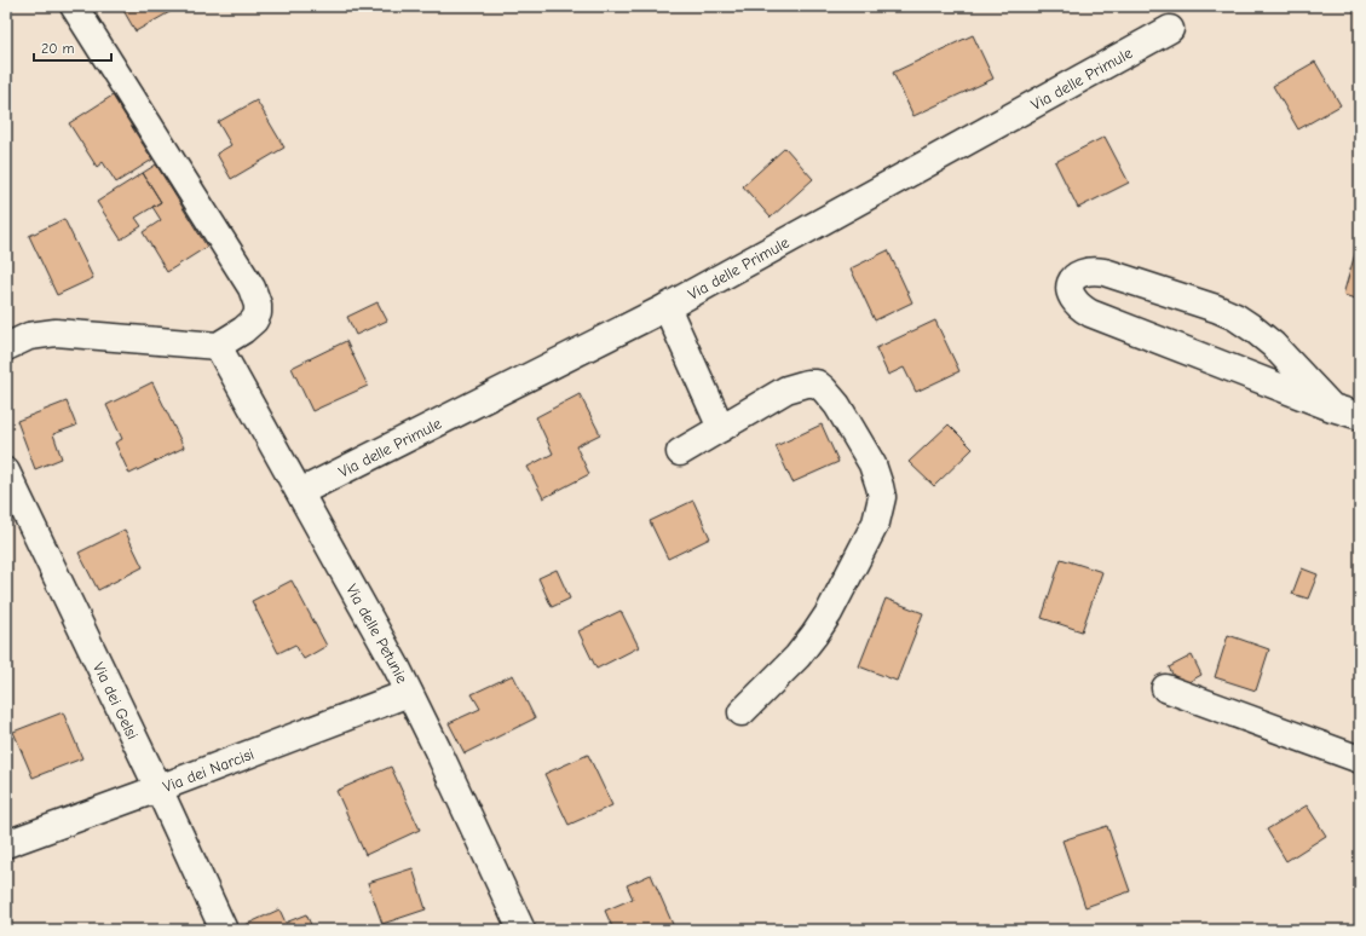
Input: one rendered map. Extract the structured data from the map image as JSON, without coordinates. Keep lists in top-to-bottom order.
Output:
{
  "streets": {
    "street": [
      "Via delle Primule",
      "Via delle Petunie",
      "Via dei Gelsi",
      "Via dei Narcisi"
    ]
  },
  "crossings": [
    ["Via delle Primule", "Via delle Petunie"],
    ["Via delle Petunie", "Via dei Narcisi"],
    ["Via dei Gelsi", "Via dei Narcisi"]
  ],
  "scale_bar": "20 m"
}
